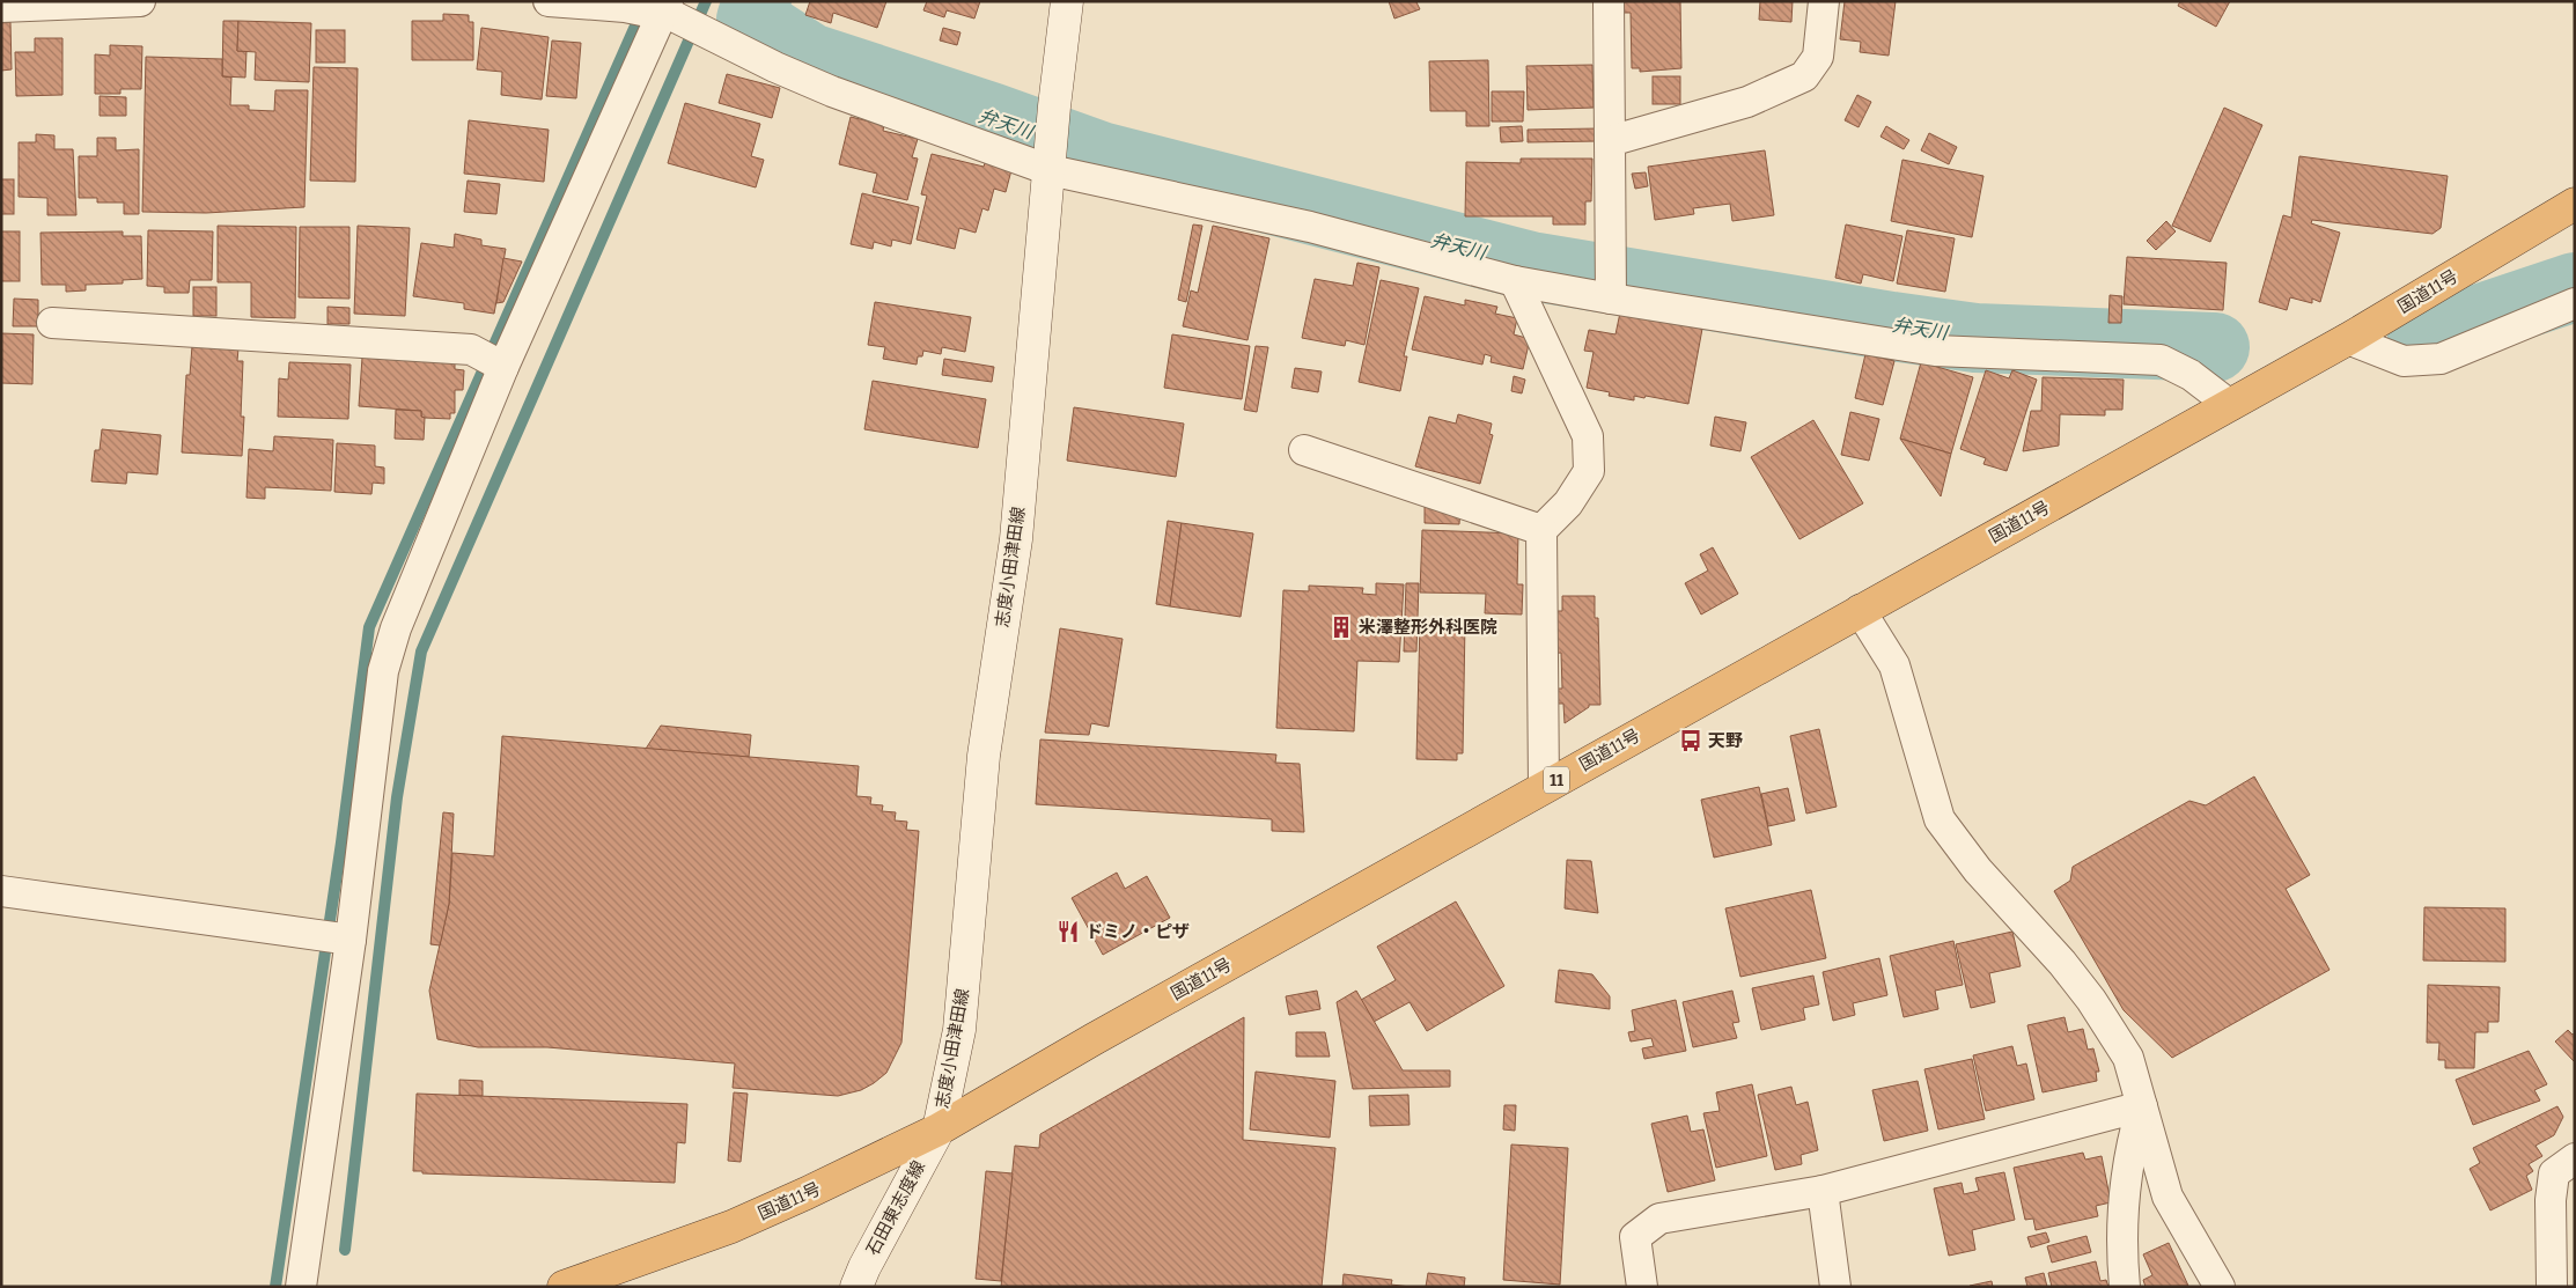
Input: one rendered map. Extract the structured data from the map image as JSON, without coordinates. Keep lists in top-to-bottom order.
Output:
{
  "streets": {
    "highway": ["国道11号", "11"],
    "main road": ["志度小田津田線", "石田東志度線"]
  },
  "crossings": [
    ["国道11号", "志度小田津田線"],
    ["国道11号", "石田東志度線"],
    ["志度小田津田線", "石田東志度線"]
  ],
  "water": ["弁天川"],
  "places": {
    "building": ["米澤整形外科医院"],
    "bus stop": ["天野"],
    "restaurant": ["ドミノ・ピザ"]
  }
}
